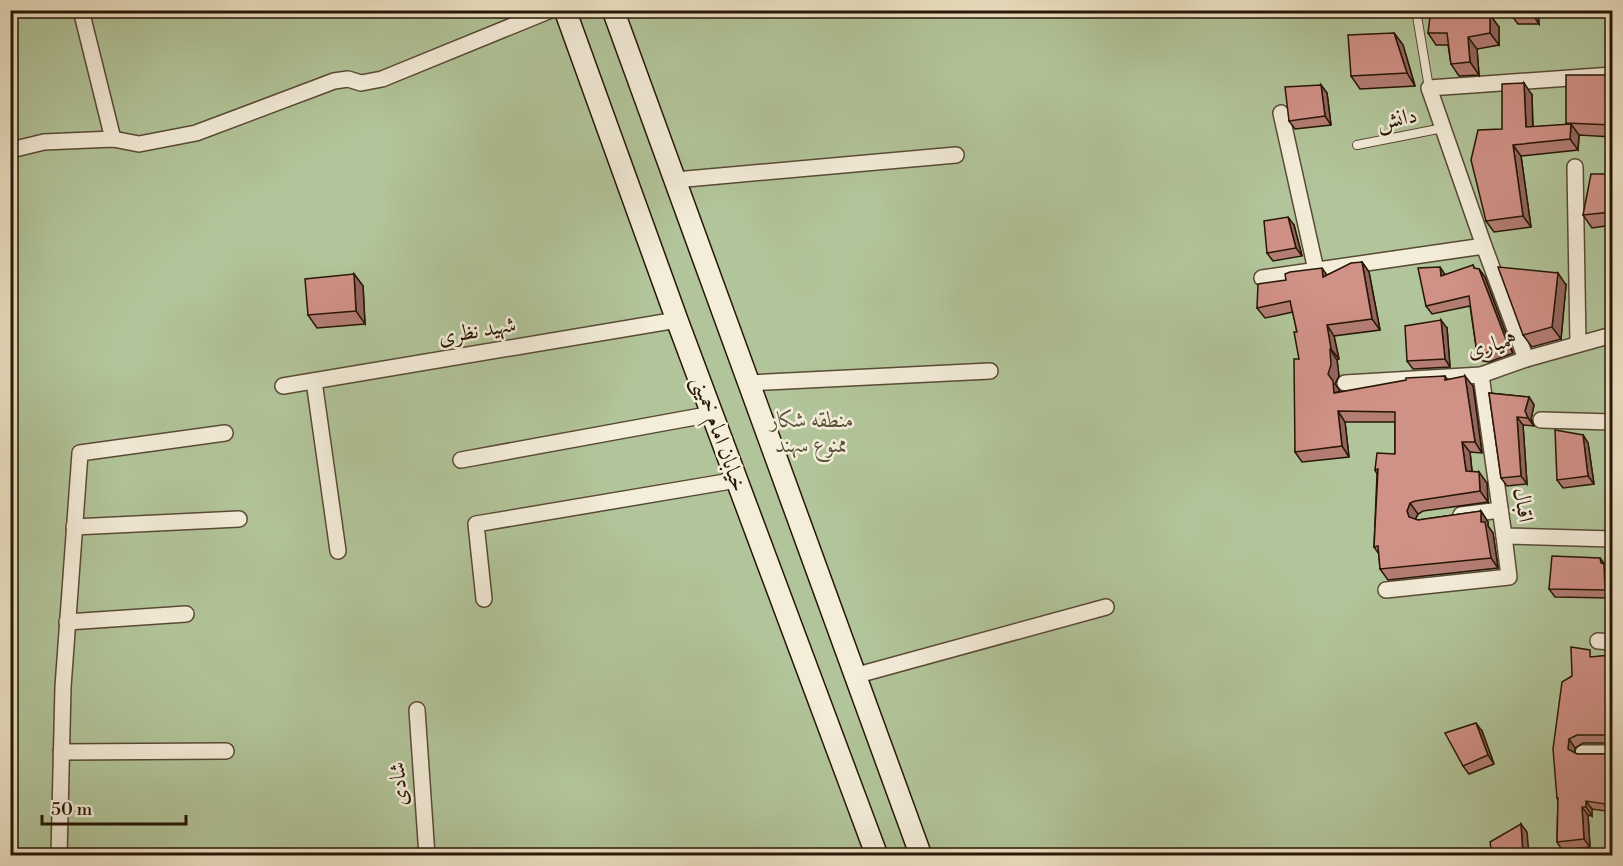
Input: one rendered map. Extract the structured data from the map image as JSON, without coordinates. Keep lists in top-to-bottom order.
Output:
{
  "streets": {
    "main road": ["خیابان امام خمینی"],
    "street": [
      "شهید نظری",
      "همیاری",
      "اقبال",
      "شادی"
    ],
    "lane": ["دانش"]
  },
  "crossings": [
    ["شهید نظری", "خیابان امام خمینی"],
    ["همیاری", "اقبال"]
  ],
  "parks": ["منطقه شکار ممنوع سهند"],
  "scale_bar": "50 m"
}
